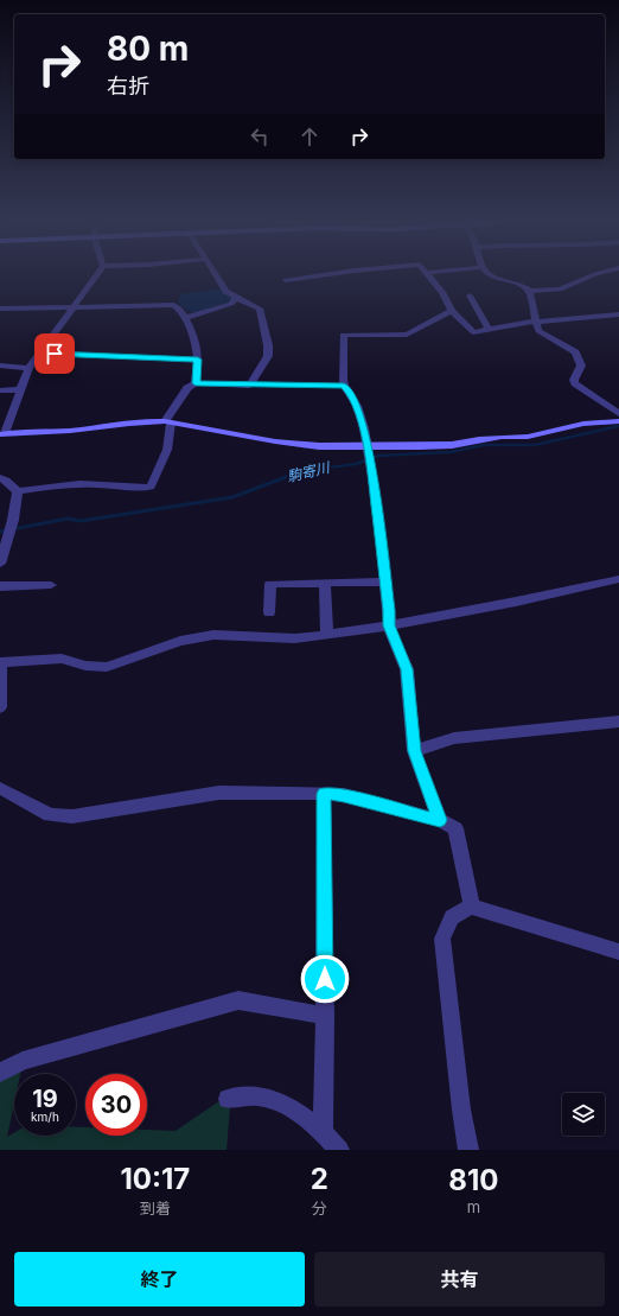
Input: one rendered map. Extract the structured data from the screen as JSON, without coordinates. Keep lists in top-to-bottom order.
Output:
{
  "water": ["駒寄川"],
  "page": {
    "turn": ["80 m", "右折"],
    "speed": "19 km/h",
    "limit": "30",
    "eta": [
      "10:17",
      "到着",
      "2",
      "分",
      "810",
      "m"
    ],
    "buttons": ["終了", "共有"]
  }
}
